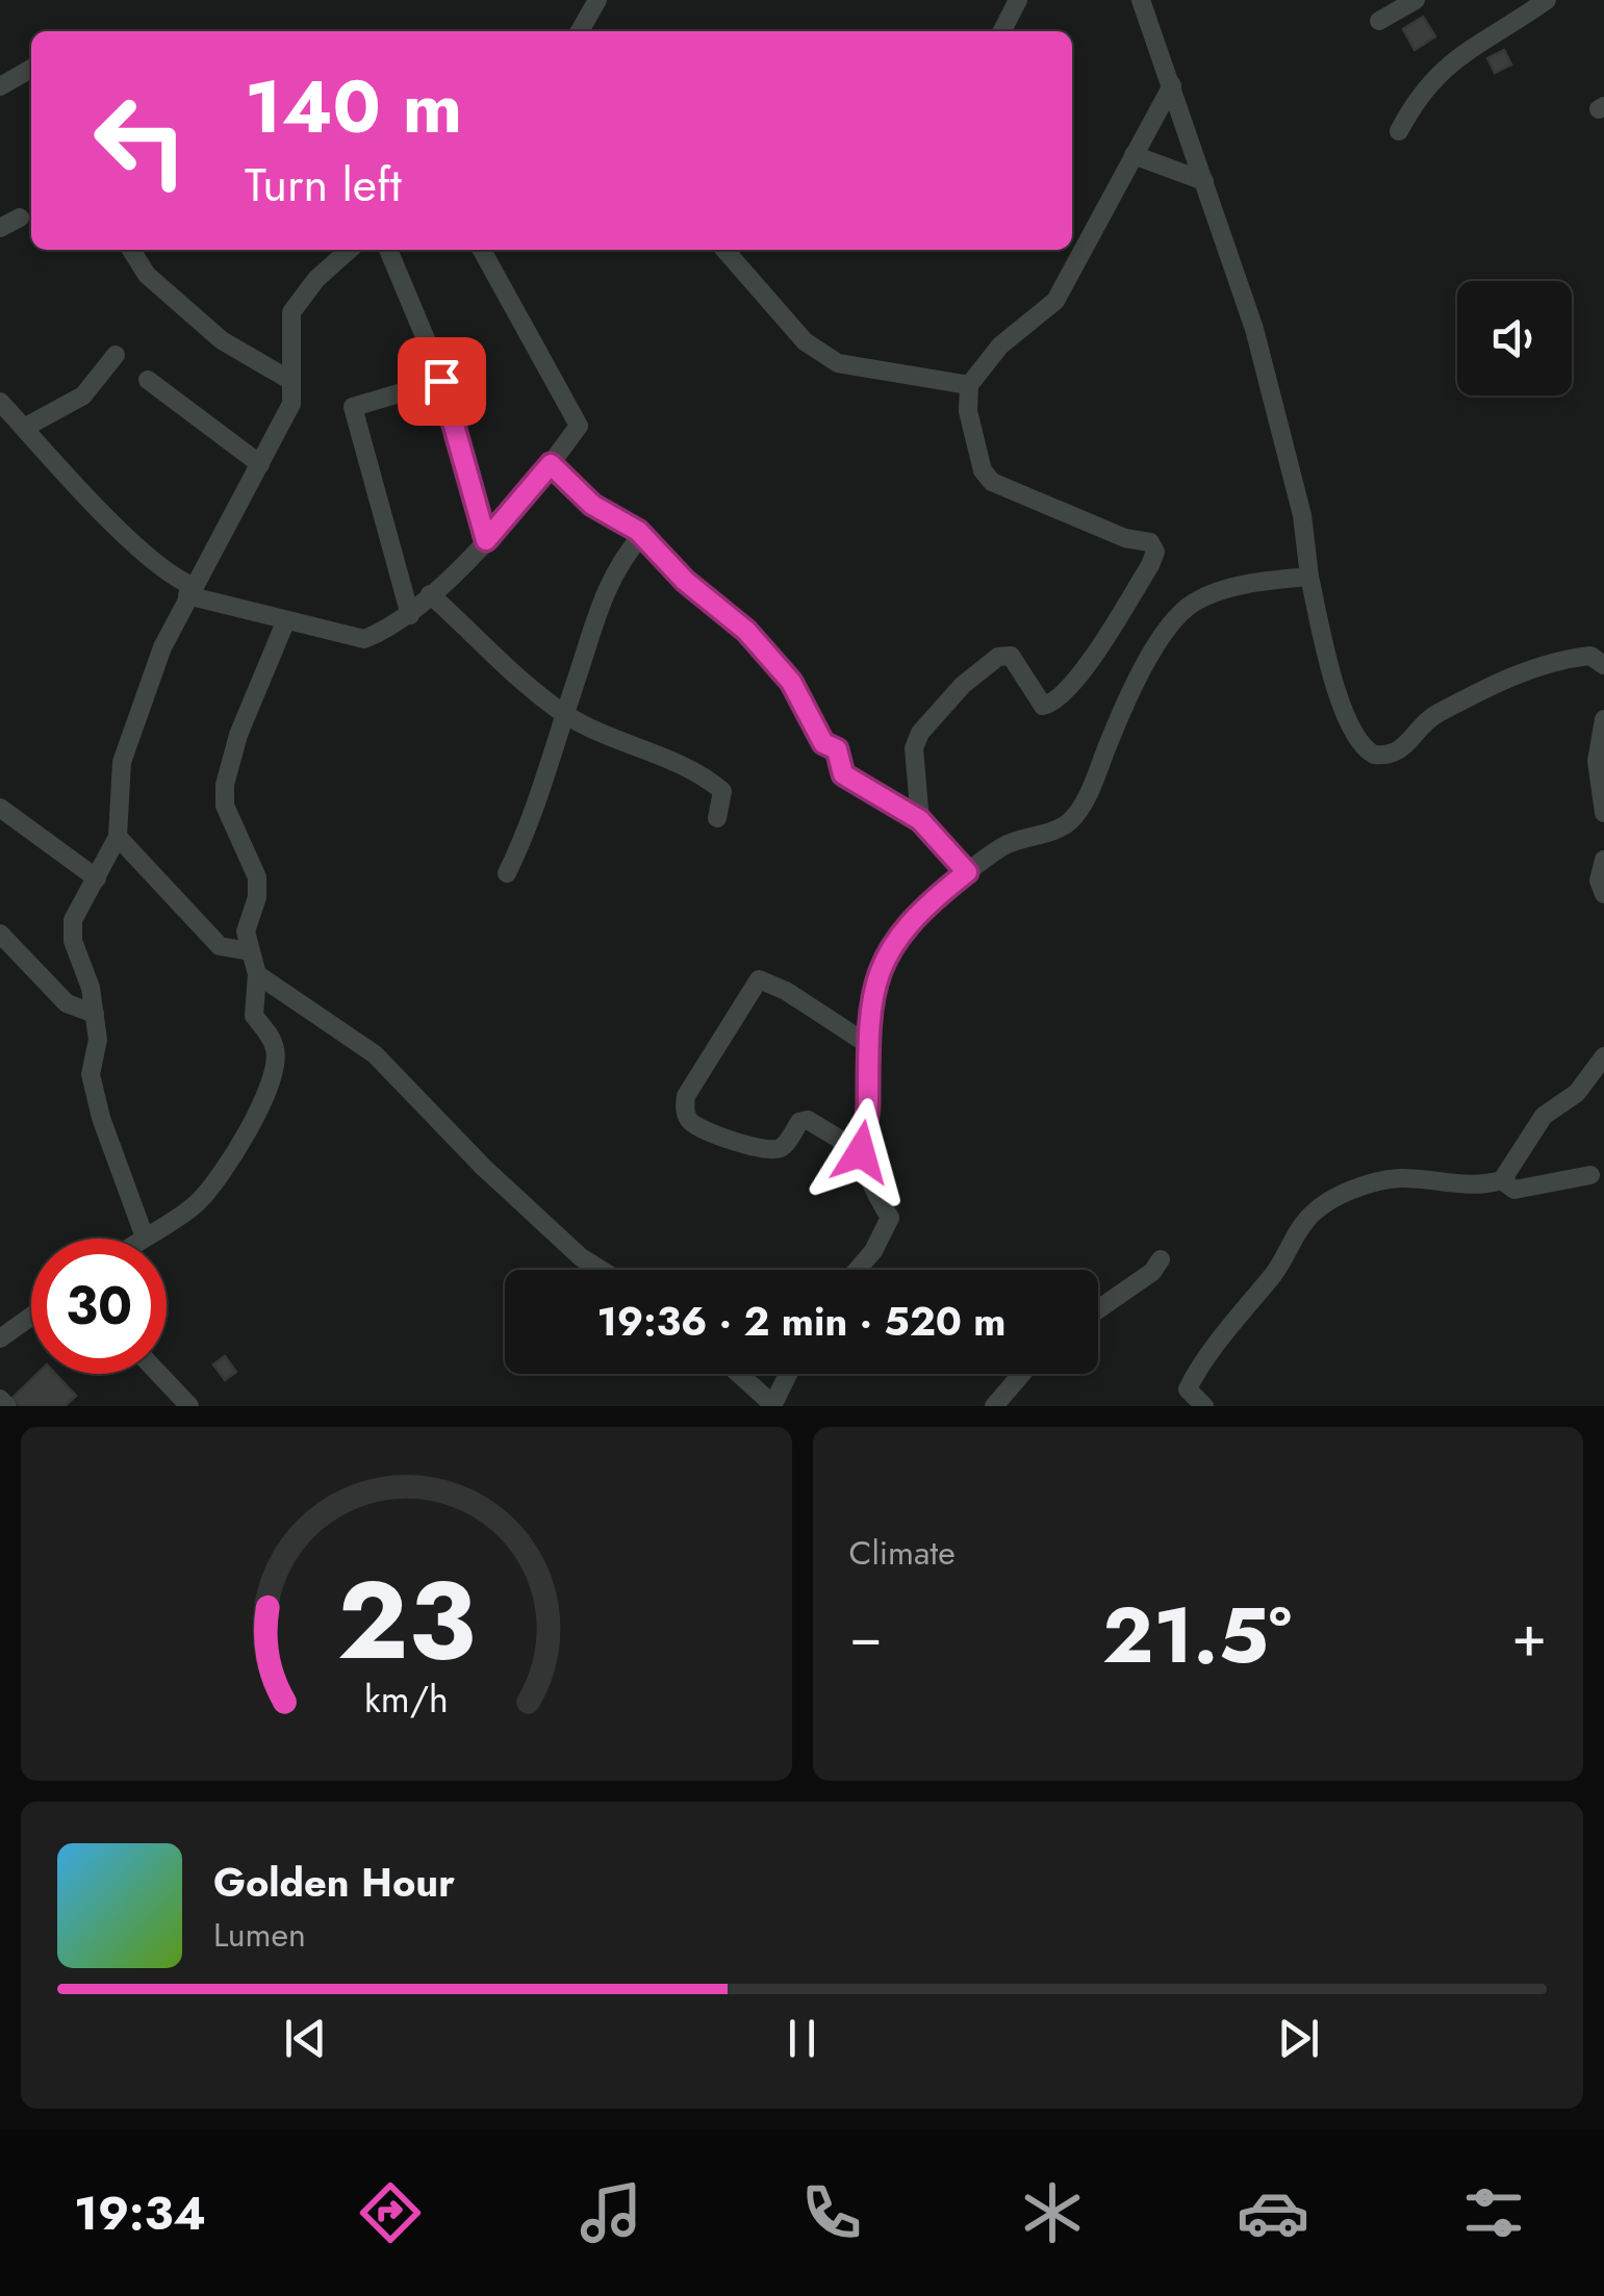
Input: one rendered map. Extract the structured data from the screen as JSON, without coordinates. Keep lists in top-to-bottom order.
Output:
{
  "page": {
    "turn": ["140 m", "Turn left"],
    "limit": "30",
    "trip": "19:36 · 2 min · 520 m",
    "tile": "Climate",
    "heat": ["−", "21.5°", "+"],
    "song": ["Golden Hour", "Lumen"],
    "tabs": "19:34",
    "gauge": ["23", "km/h"]
  }
}
